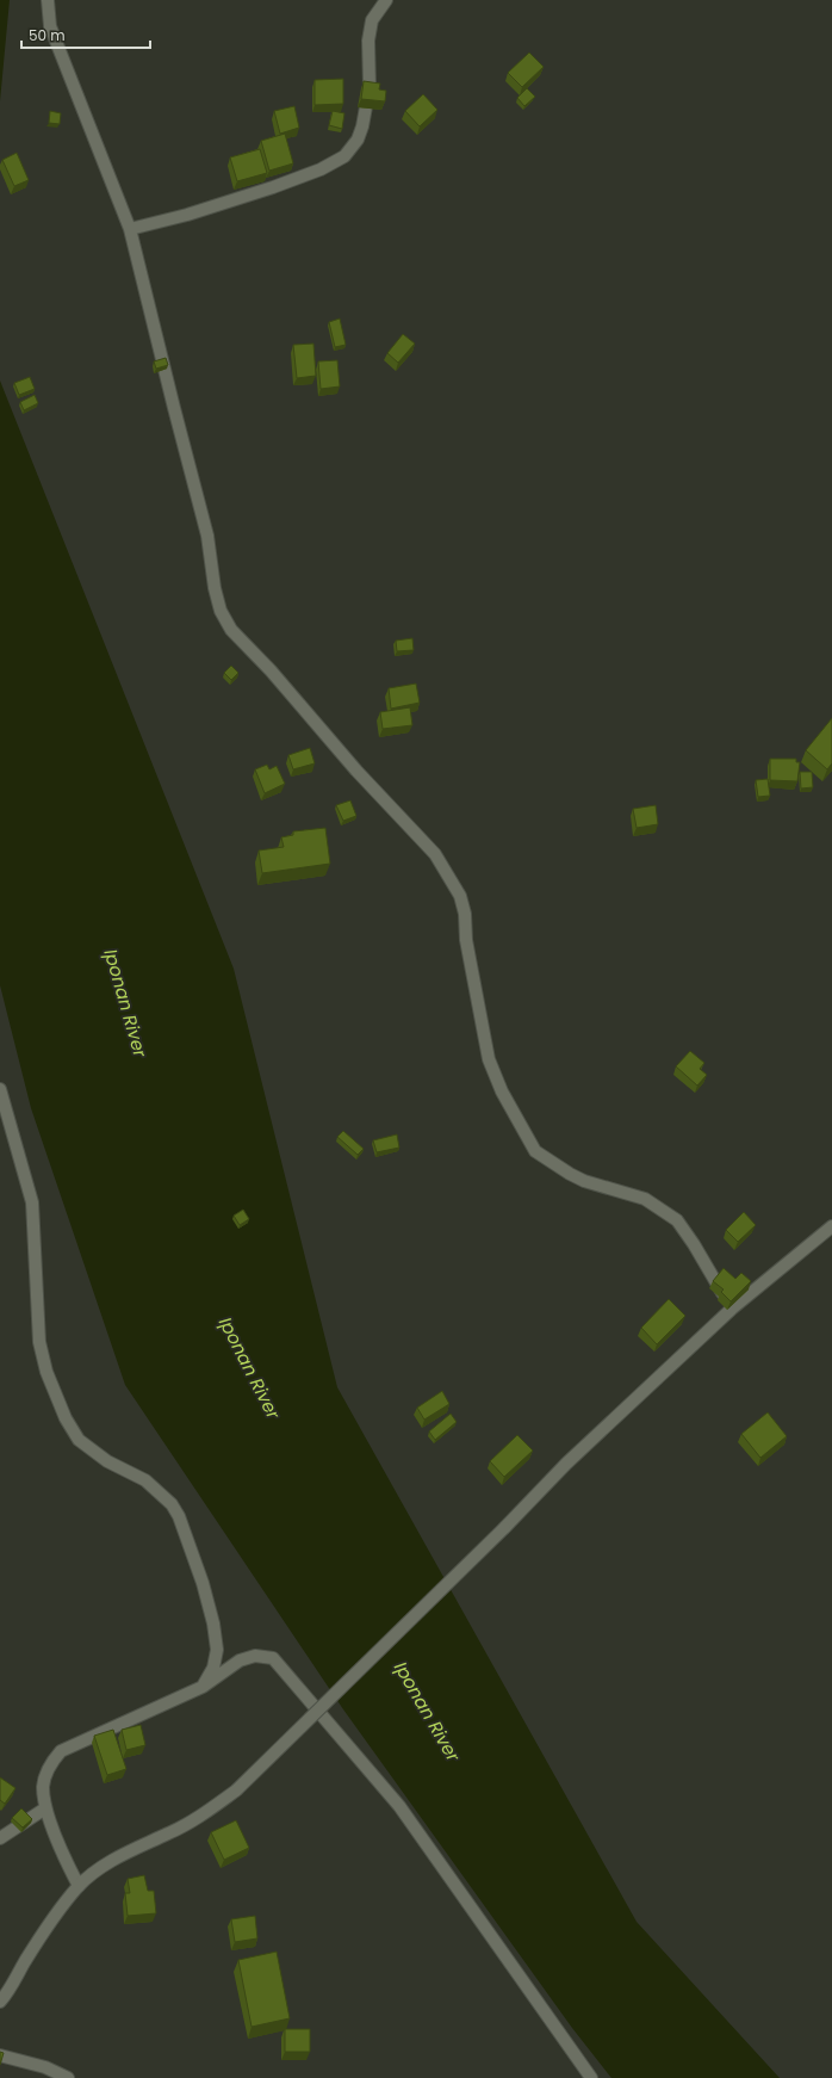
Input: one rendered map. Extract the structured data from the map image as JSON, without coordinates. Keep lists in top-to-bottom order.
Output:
{
  "water": ["Iponan River"],
  "scale_bar": "50 m"
}
